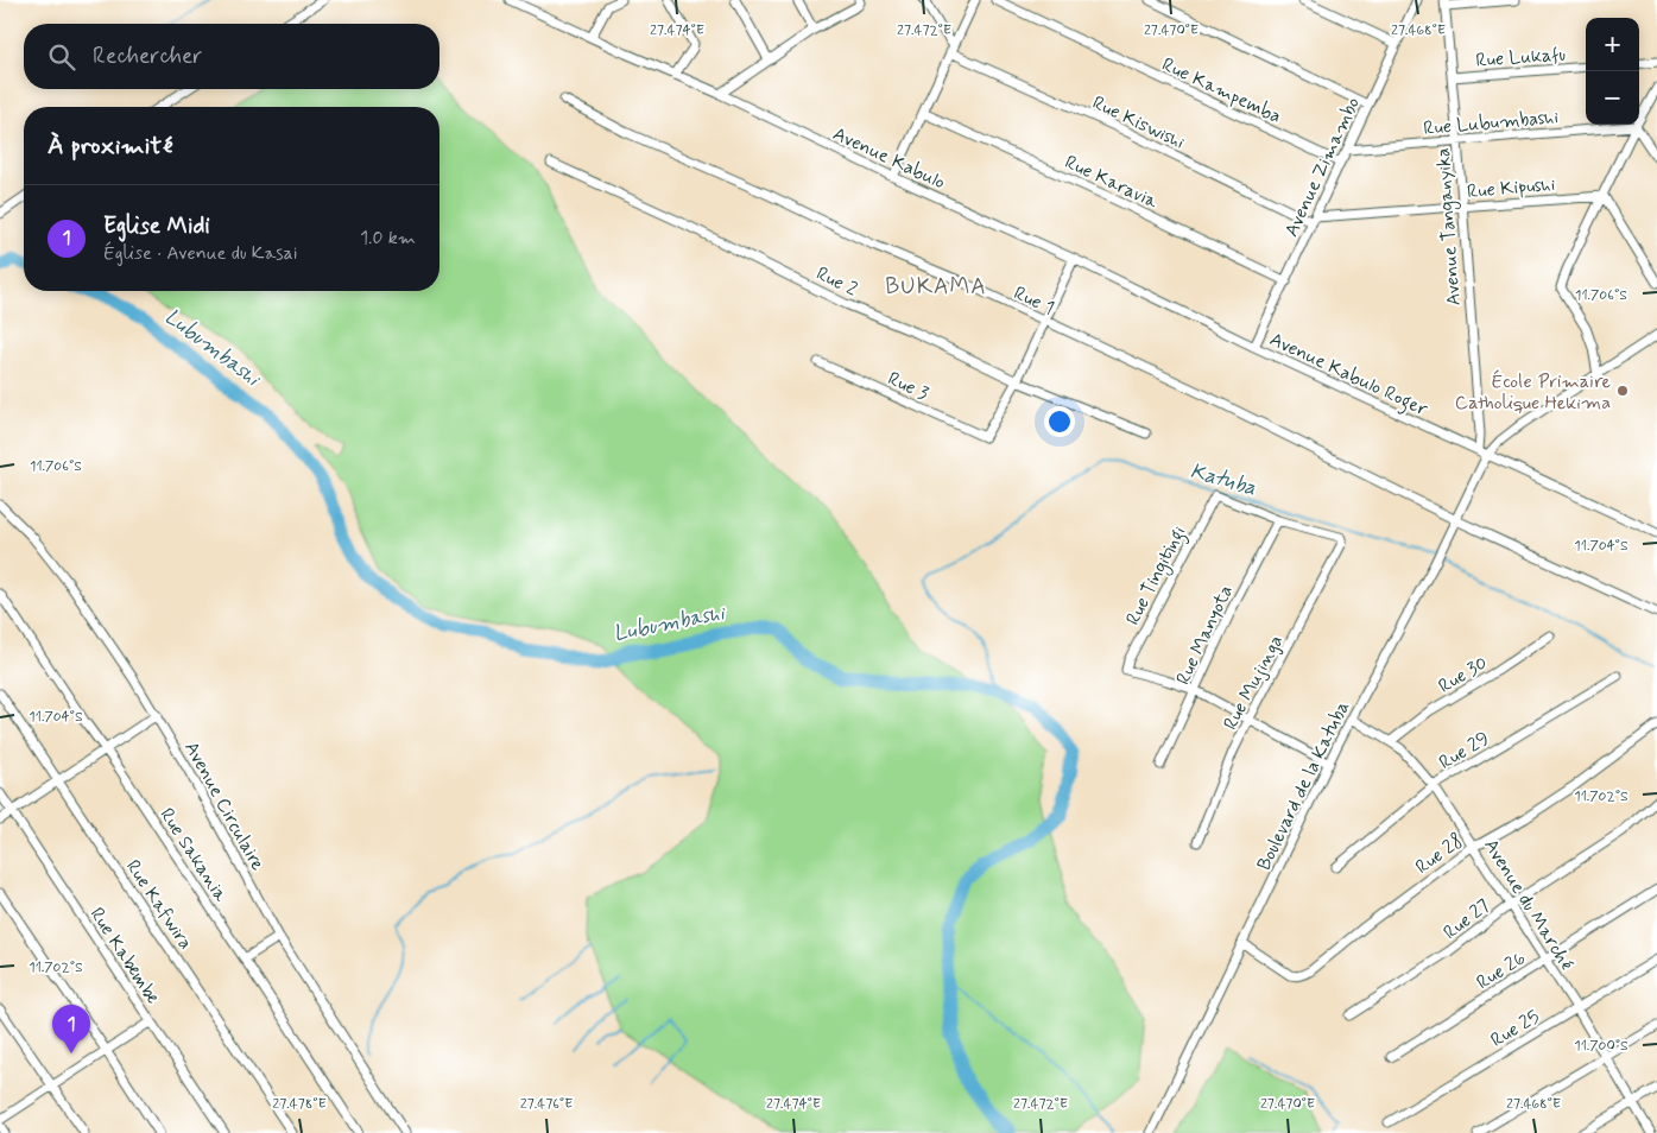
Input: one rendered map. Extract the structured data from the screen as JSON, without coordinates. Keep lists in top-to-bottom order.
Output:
{
  "streets": {
    "street": [
      "Rue Lukafu",
      "Rue Kampemba",
      "Rue Kiswishi",
      "Rue Lubumbashi",
      "Avenue Kabulo",
      "Avenue Zimambo",
      "Rue Karavia",
      "Rue Kipushi",
      "Avenue Tanganyika",
      "Rue 2",
      "Rue 1",
      "Avenue Kabulo Roger",
      "Rue 3",
      "Rue Tingitingi",
      "Rue Manyota",
      "Rue 30",
      "Rue Mujinga",
      "Rue 29",
      "Boulevard de la Katuba",
      "Avenue Circulaire",
      "Rue 28",
      "Rue Sakania",
      "Rue Kafwira",
      "Avenue du Marché",
      "Rue 27",
      "Rue Kabembe",
      "Rue 26",
      "Rue 25"
    ]
  },
  "crossings": [
    ["Rue Lukafu", "Avenue Tanganyika"],
    ["Rue Kampemba", "Avenue Zimambo"],
    ["Rue Kiswishi", "Avenue Zimambo"],
    ["Rue Kiswishi", "Rue Kipushi"],
    ["Rue Lubumbashi", "Avenue Zimambo"],
    ["Rue Lubumbashi", "Avenue Tanganyika"],
    ["Avenue Kabulo", "Avenue Zimambo"],
    ["Avenue Kabulo", "Avenue Kabulo Roger"],
    ["Avenue Zimambo", "Rue Karavia"],
    ["Avenue Zimambo", "Rue Kipushi"],
    ["Avenue Zimambo", "Avenue Kabulo Roger"],
    ["Rue Kipushi", "Avenue Tanganyika"],
    ["Avenue Tanganyika", "Avenue Kabulo Roger"],
    ["Rue 2", "Rue 3"],
    ["Rue 1", "Boulevard de la Katuba"],
    ["Avenue Kabulo Roger", "Boulevard de la Katuba"],
    ["Rue Tingitingi", "Rue Manyota"],
    ["Rue Tingitingi", "Rue Mujinga"],
    ["Rue Manyota", "Rue Mujinga"],
    ["Rue 30", "Avenue du Marché"],
    ["Rue 29", "Avenue du Marché"],
    ["Boulevard de la Katuba", "Rue 28"],
    ["Boulevard de la Katuba", "Avenue du Marché"],
    ["Rue 28", "Avenue du Marché"],
    ["Avenue du Marché", "Rue 27"],
    ["Avenue du Marché", "Rue 26"],
    ["Avenue du Marché", "Rue 25"]
  ],
  "districts": ["BUKAMA"],
  "water": ["Lubumbashi", "Katuba"],
  "places": ["École Primaire Catholique Hekima"],
  "page": {
    "map_buttons": ["+", "−"],
    "search": "Rechercher",
    "heading": "À proximité",
    "list": [
      {
        "mark": "1",
        "name": "Eglise Midi",
        "note": "Église · Avenue du Kasai",
        "value": "1.0 km"
      }
    ],
    "pins": "1"
  },
  "coordinates": [
    "27.474°E",
    "27.472°E",
    "27.470°E",
    "27.468°E",
    "11.706°S",
    "11.704°S",
    "11.702°S",
    "11.700°S",
    "27.478°E",
    "27.476°E"
  ]
}
